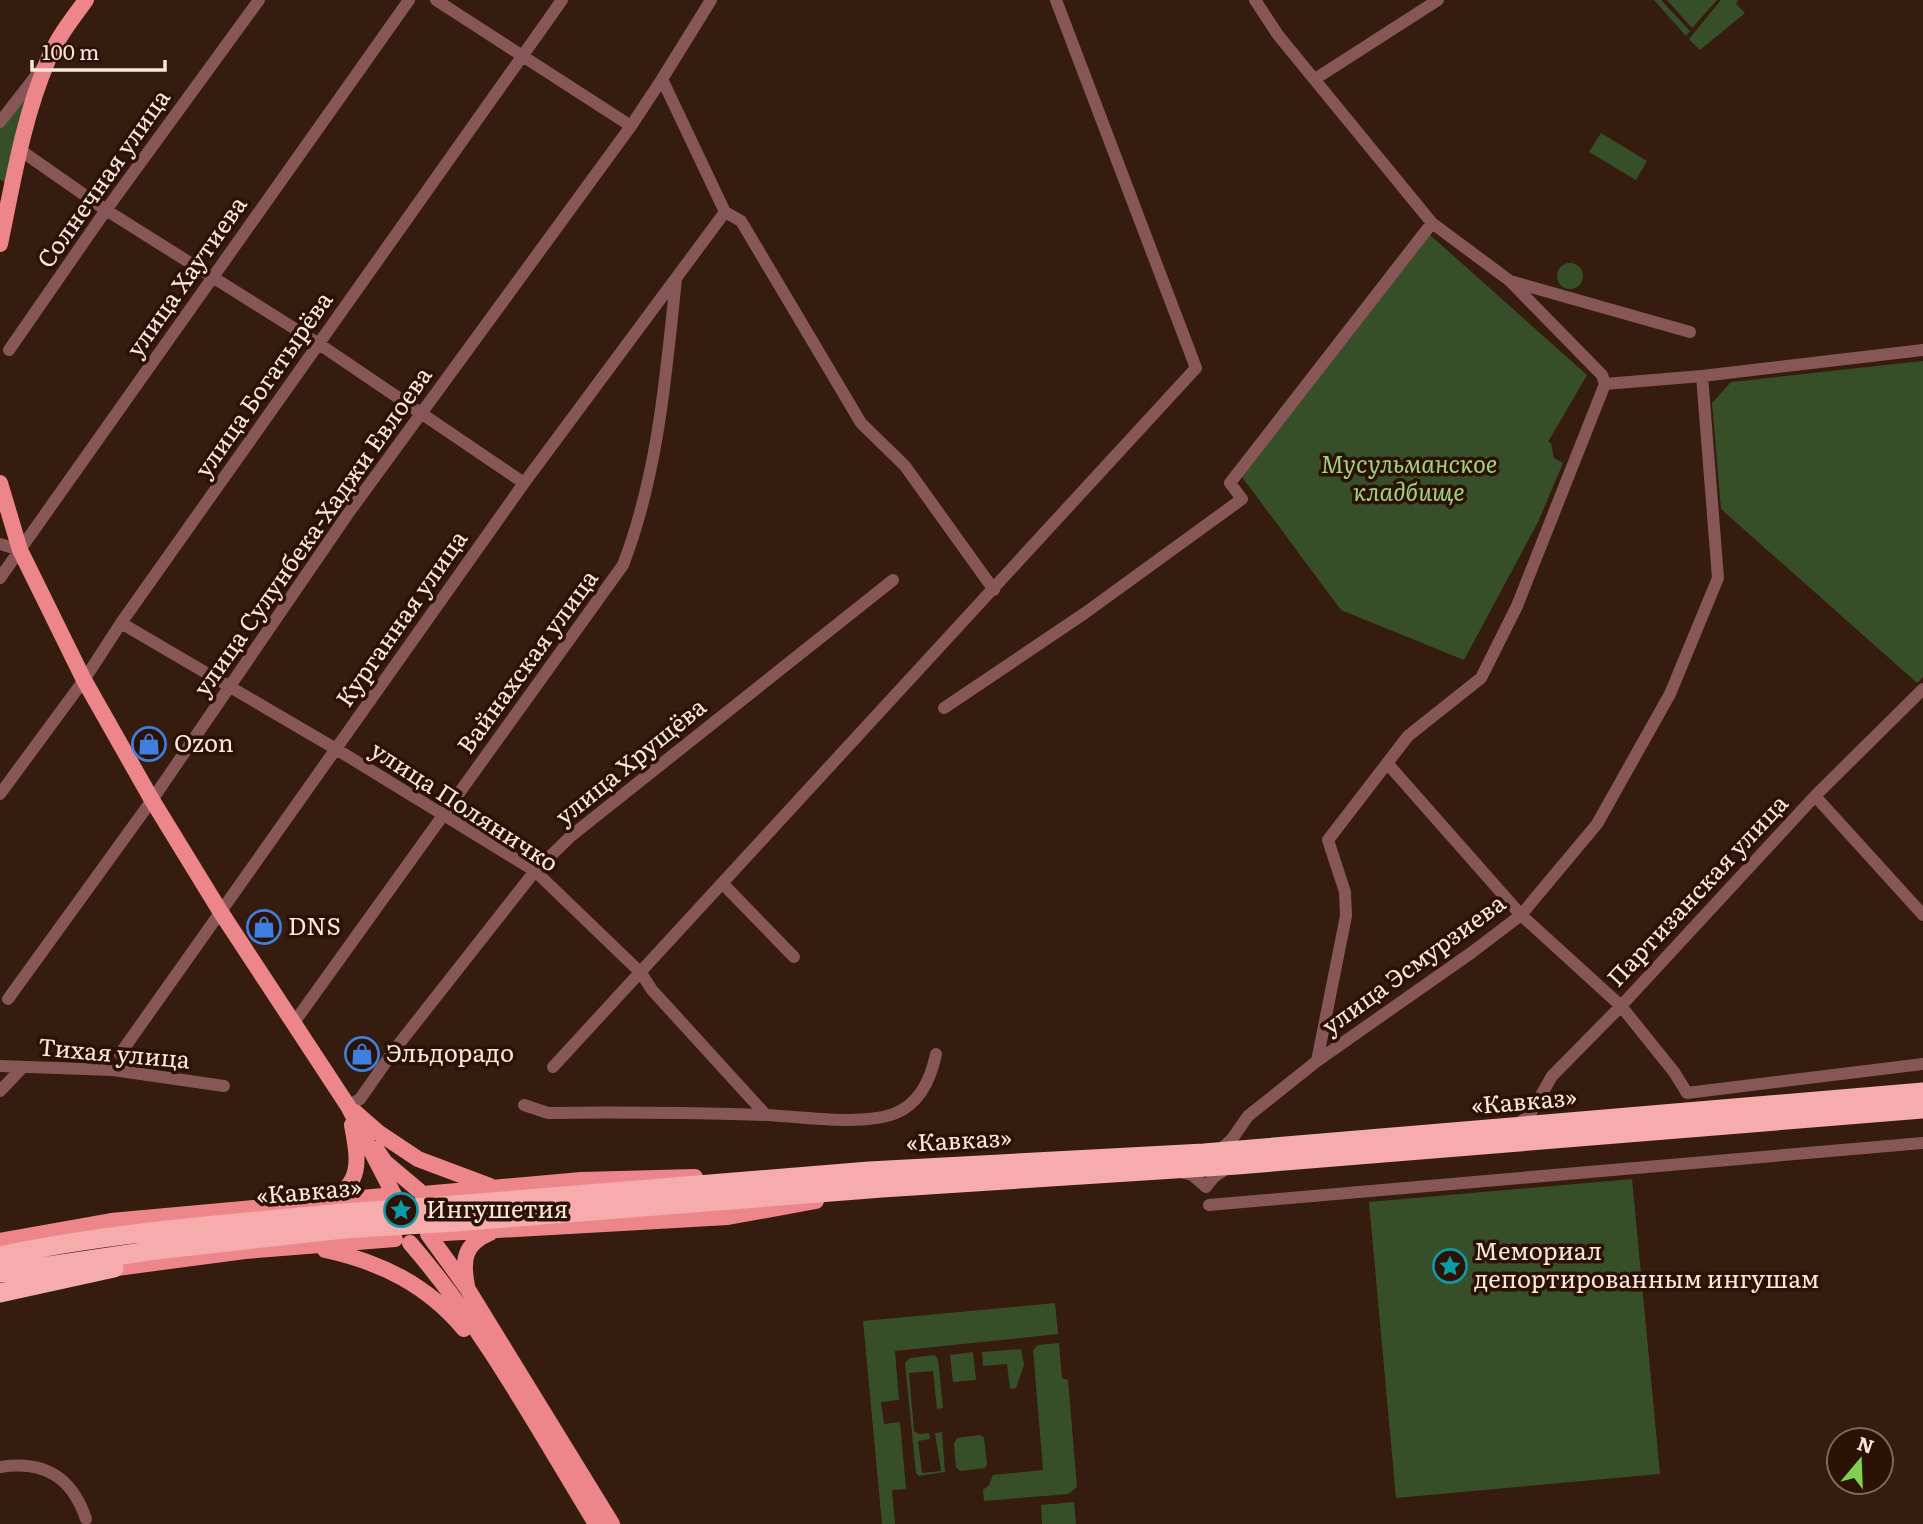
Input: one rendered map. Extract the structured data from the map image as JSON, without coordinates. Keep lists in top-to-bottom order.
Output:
{
  "streets": {
    "highway": ["«Кавказ»"],
    "street": [
      "Солнечная улица",
      "улица Хаутиева",
      "улица Богатырёва",
      "улица Сулунбека-Хаджи Евлоева",
      "Курганная улица",
      "Вайнахская улица",
      "улица Хрущёва",
      "улица Поляничко",
      "Партизанская улица",
      "улица Эсмурзиева",
      "Тихая улица"
    ]
  },
  "crossings": [
    ["улица Богатырёва", "улица Поляничко"],
    ["улица Сулунбека-Хаджи Евлоева", "улица Поляничко"],
    ["Курганная улица", "Вайнахская улица"],
    ["Курганная улица", "улица Поляничко"],
    ["Вайнахская улица", "улица Поляничко"],
    ["улица Хрущёва", "улица Поляничко"],
    ["Партизанская улица", "«Кавказ»"],
    ["улица Эсмурзиева", "«Кавказ»"]
  ],
  "parks": ["Мусульманское кладбище"],
  "places": {
    "shop": ["Ozon", "DNS", "Эльдорадо"],
    "place": ["Ингушетия", "Мемориал депортированным ингушам"]
  },
  "scale_bar": "100 m",
  "north": "top"
}
